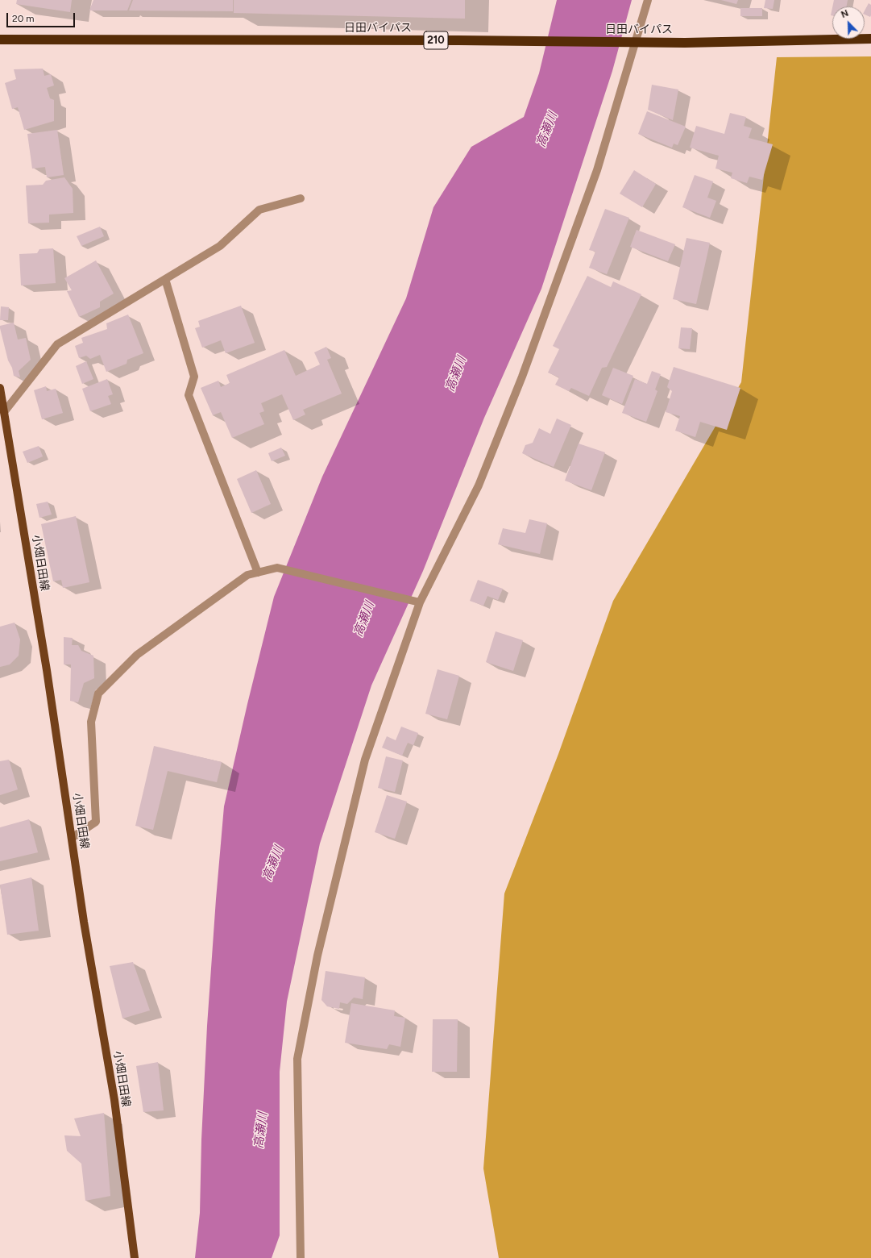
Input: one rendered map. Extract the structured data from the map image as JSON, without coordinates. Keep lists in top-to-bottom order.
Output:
{
  "streets": {
    "highway": ["日田バイパス", "210"],
    "main road": ["小畑日田線"]
  },
  "water": ["高瀬川"],
  "scale_bar": "20 m",
  "north": "top left"
}
